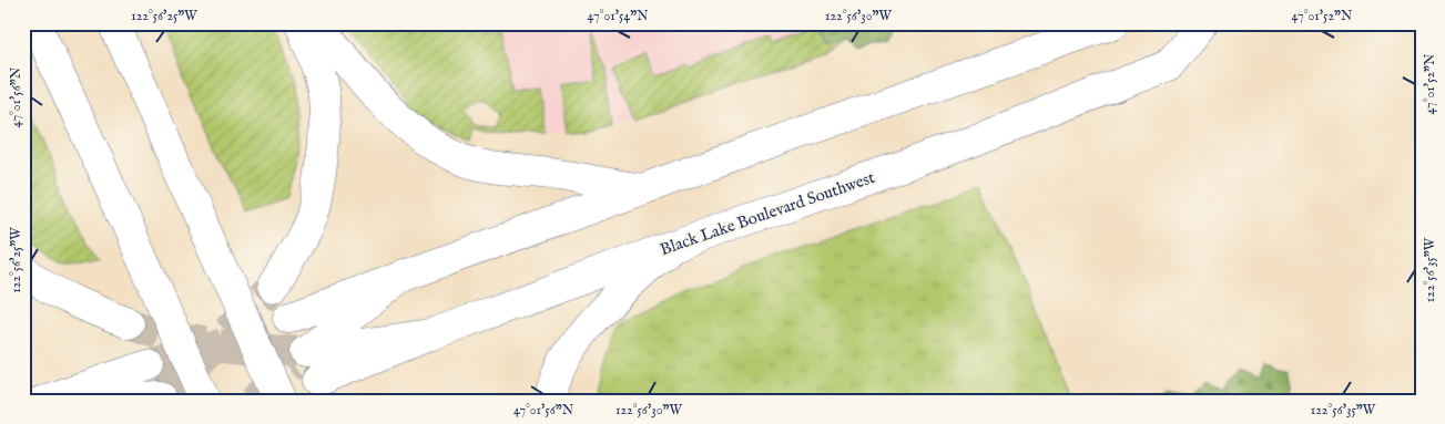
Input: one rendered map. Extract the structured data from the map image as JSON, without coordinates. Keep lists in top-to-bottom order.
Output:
{
  "streets": {
    "main road": ["Black Lake Boulevard Southwest"]
  },
  "coordinates": [
    "122°56'25\"W",
    "47°01'54\"N",
    "122°56'30\"W",
    "47°01'52\"N",
    "47°01'56\"N",
    "122°56'35\"W"
  ]
}
